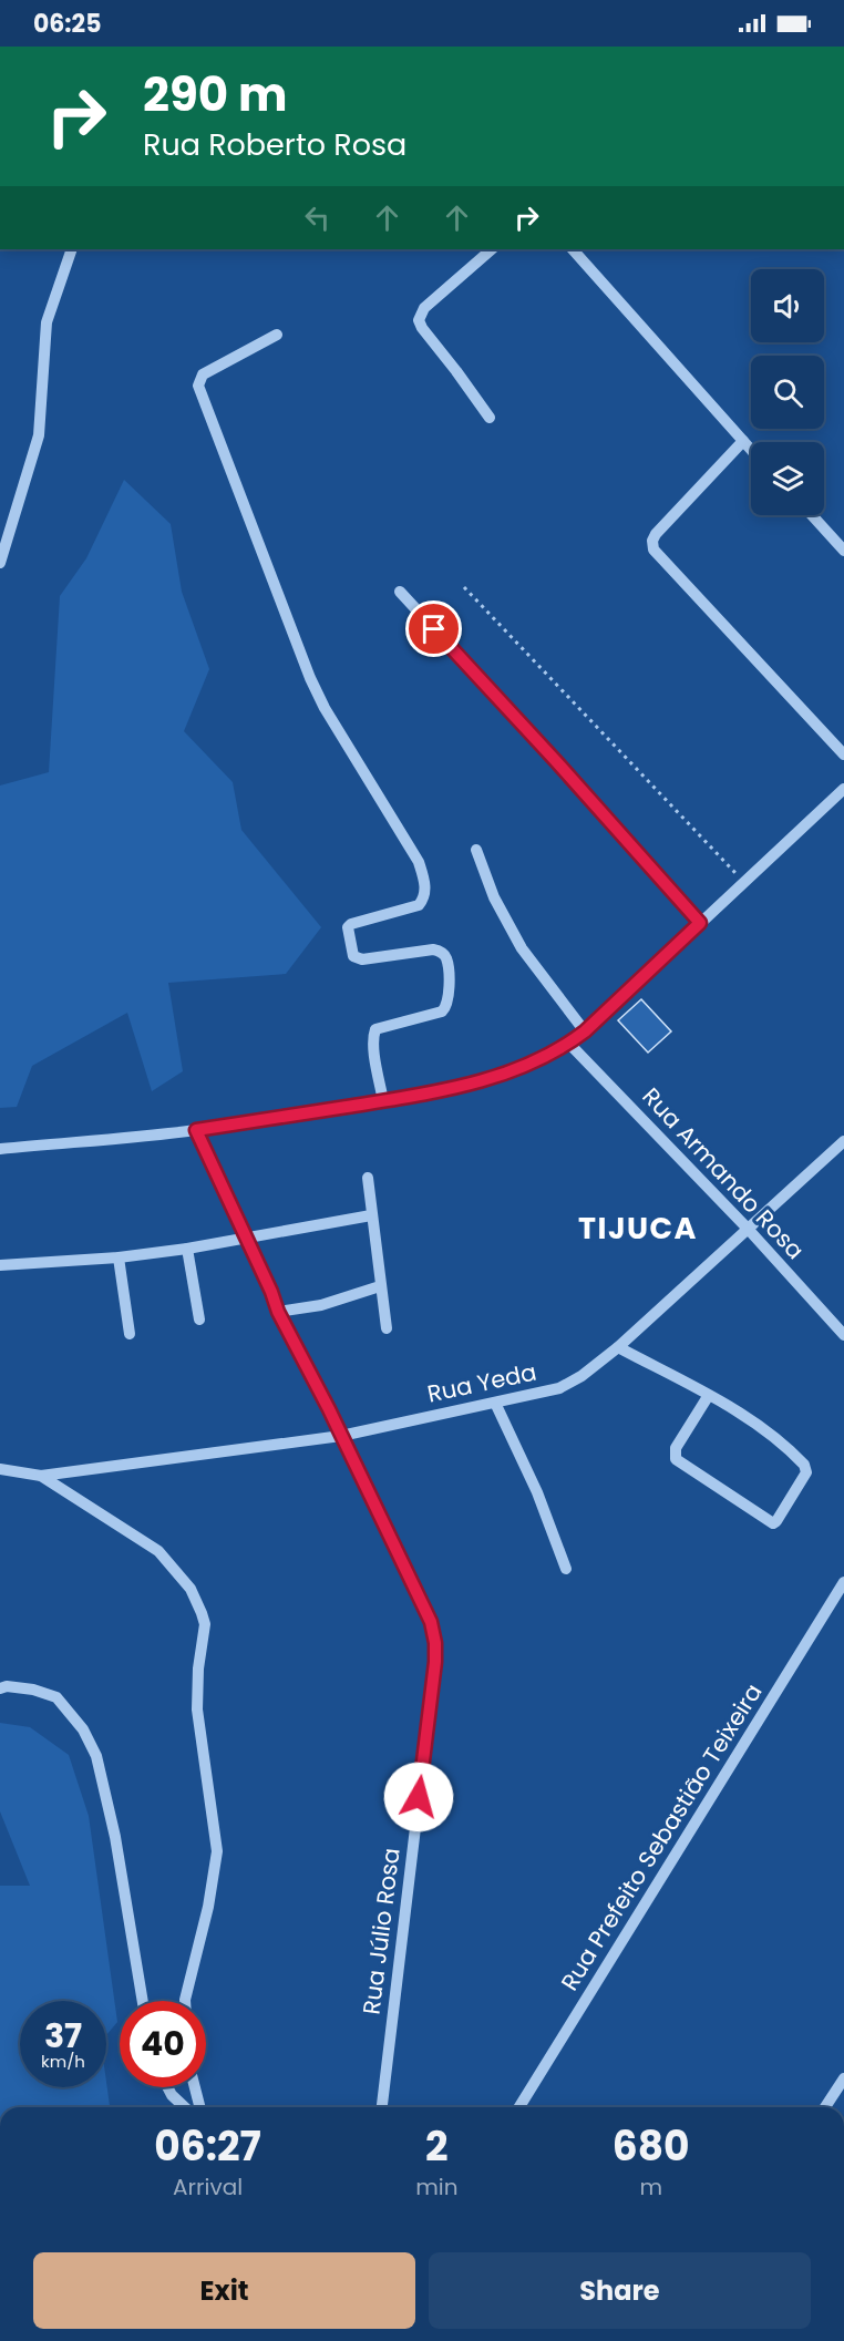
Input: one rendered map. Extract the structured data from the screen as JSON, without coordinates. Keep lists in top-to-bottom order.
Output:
{
  "streets": {
    "street": [
      "Rua Armando Rosa",
      "Rua Yeda",
      "Rua Prefeito Sebastião Teixeira",
      "Rua Júlio Rosa"
    ]
  },
  "crossings": [
    ["Rua Armando Rosa", "Rua Yeda"],
    ["Rua Yeda", "Rua Júlio Rosa"]
  ],
  "districts": ["TIJUCA"],
  "page": {
    "status": "06:25",
    "turn": ["290 m", "Rua Roberto Rosa"],
    "speed": "37 km/h",
    "limit": "40",
    "eta": [
      "06:27",
      "Arrival",
      "2",
      "min",
      "680",
      "m"
    ],
    "buttons": ["Exit", "Share"]
  }
}
